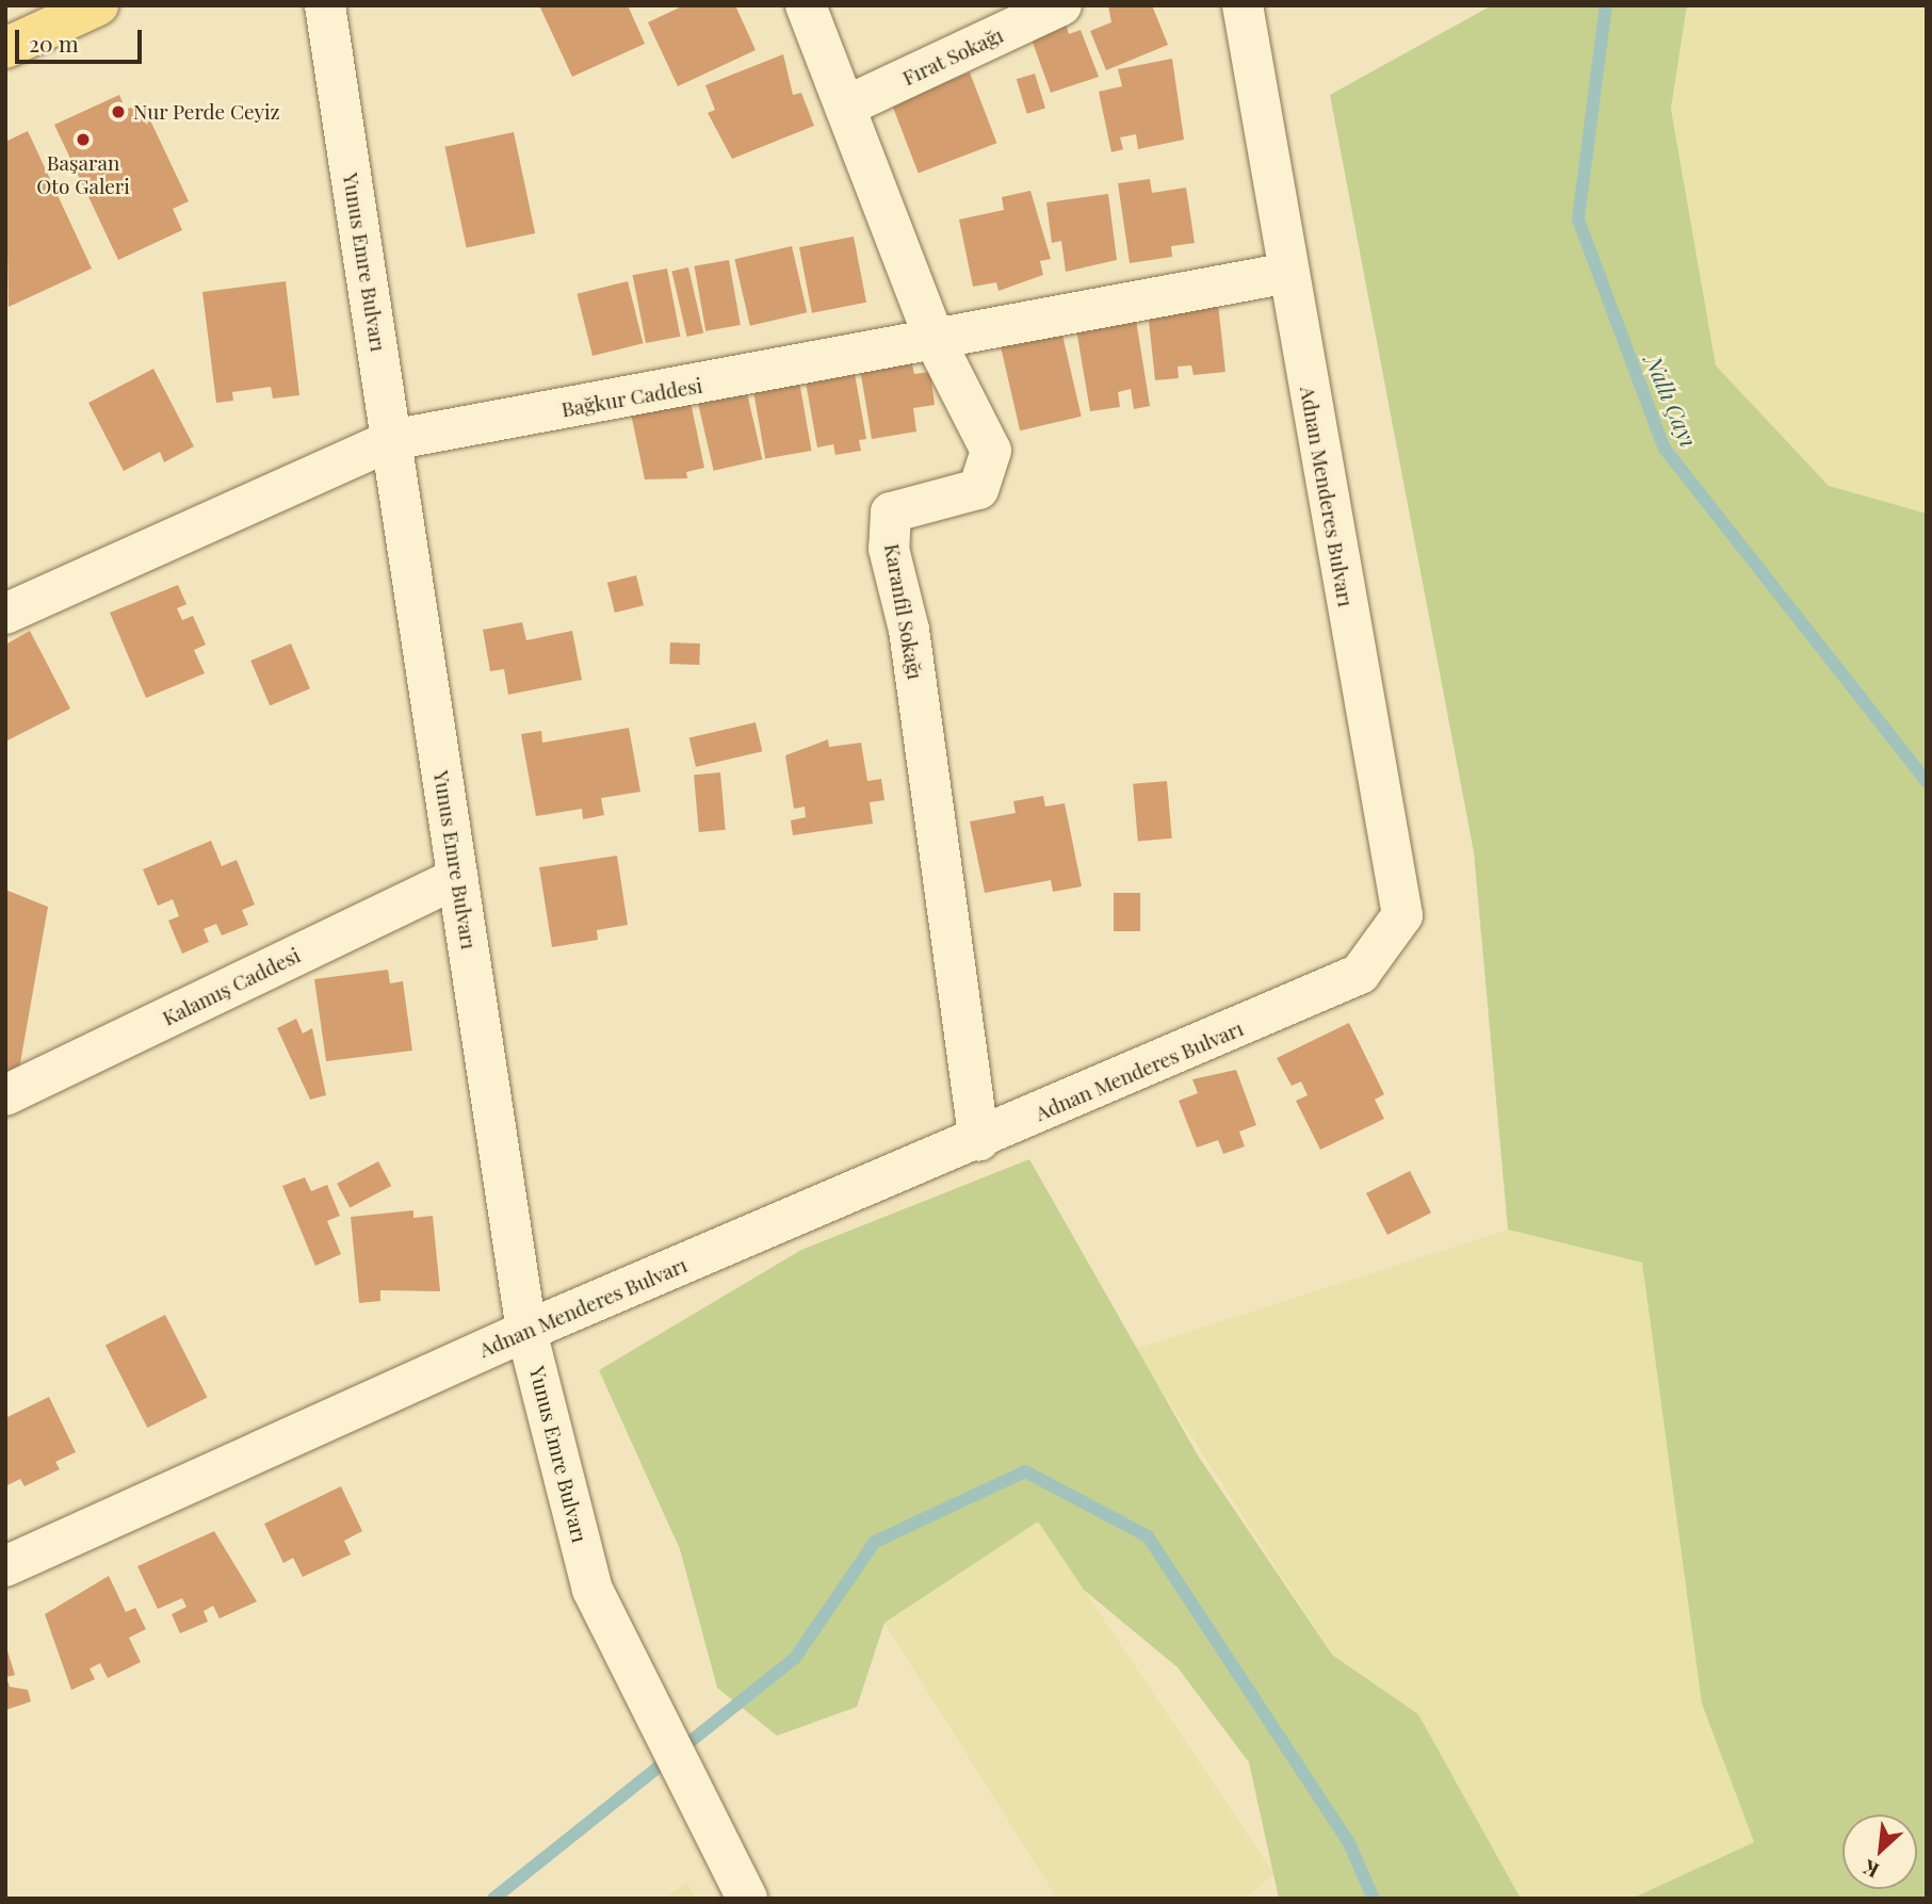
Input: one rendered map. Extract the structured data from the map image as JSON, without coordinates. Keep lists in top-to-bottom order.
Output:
{
  "streets": {
    "street": [
      "Fırat Sokağı",
      "Yunus Emre Bulvarı",
      "Bağkur Caddesi",
      "Adnan Menderes Bulvarı",
      "Karanfil Sokağı",
      "Kalamış Caddesi"
    ]
  },
  "crossings": [
    ["Fırat Sokağı", "Karanfil Sokağı"],
    ["Yunus Emre Bulvarı", "Bağkur Caddesi"],
    ["Yunus Emre Bulvarı", "Adnan Menderes Bulvarı"],
    ["Yunus Emre Bulvarı", "Kalamış Caddesi"],
    ["Bağkur Caddesi", "Adnan Menderes Bulvarı"],
    ["Bağkur Caddesi", "Karanfil Sokağı"],
    ["Adnan Menderes Bulvarı", "Karanfil Sokağı"]
  ],
  "water": ["Nallı Çayı"],
  "places": ["Nur Perde Ceyiz", "Başaran Oto Galeri"],
  "scale_bar": "20 m",
  "north": "bottom left"
}
